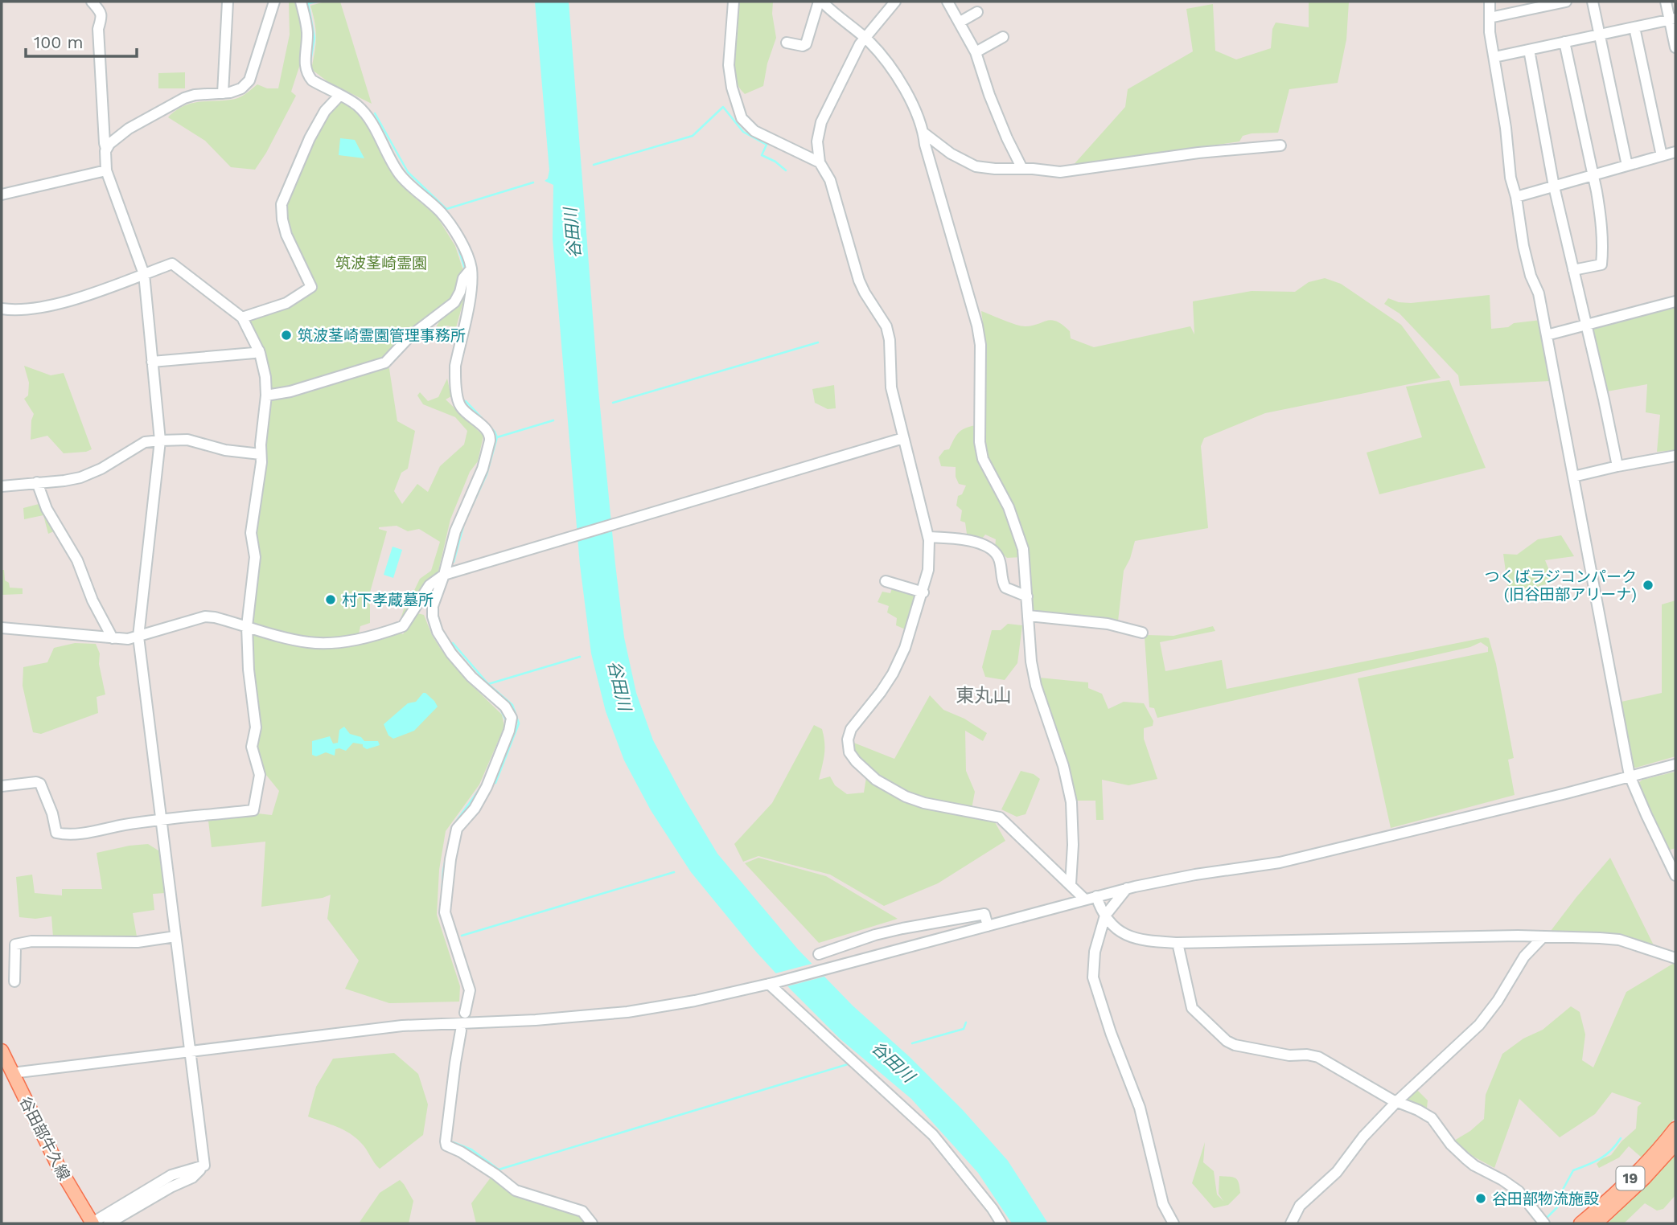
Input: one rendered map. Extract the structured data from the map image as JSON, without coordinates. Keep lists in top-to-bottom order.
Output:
{
  "streets": {
    "main road": ["谷田部牛久線", "19"]
  },
  "districts": ["東丸山"],
  "water": ["谷田川"],
  "parks": ["筑波茎崎霊園"],
  "places": [
    "筑波茎崎霊園管理事務所",
    "つくばラジコンパーク (旧谷田部アリーナ)",
    "村下孝蔵墓所",
    "谷田部物流施設"
  ],
  "scale_bar": "100 m"
}
